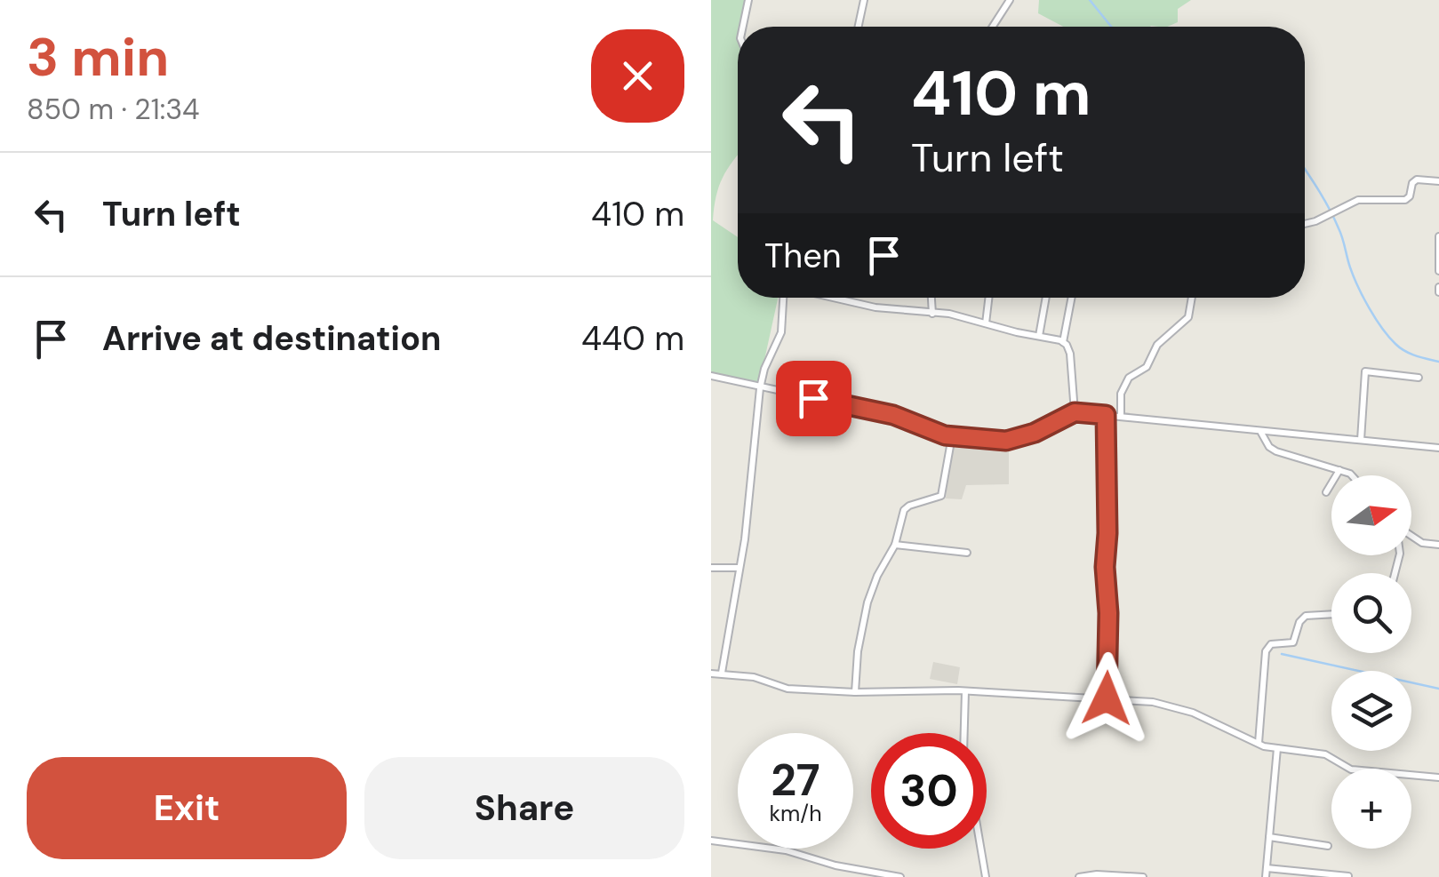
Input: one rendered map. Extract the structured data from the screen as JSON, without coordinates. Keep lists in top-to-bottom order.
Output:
{
  "north": "right",
  "page": {
    "heading": ["3 min", "850 m · 21:34"],
    "turn": ["410 m", "Turn left"],
    "list": [
      {
        "name": "Turn left",
        "value": "410 m"
      },
      {
        "name": "Arrive at destination",
        "value": "440 m"
      }
    ],
    "then": "Then",
    "map_buttons": "+",
    "speed": "27 km/h",
    "limit": "30",
    "buttons": ["Exit", "Share"]
  }
}
